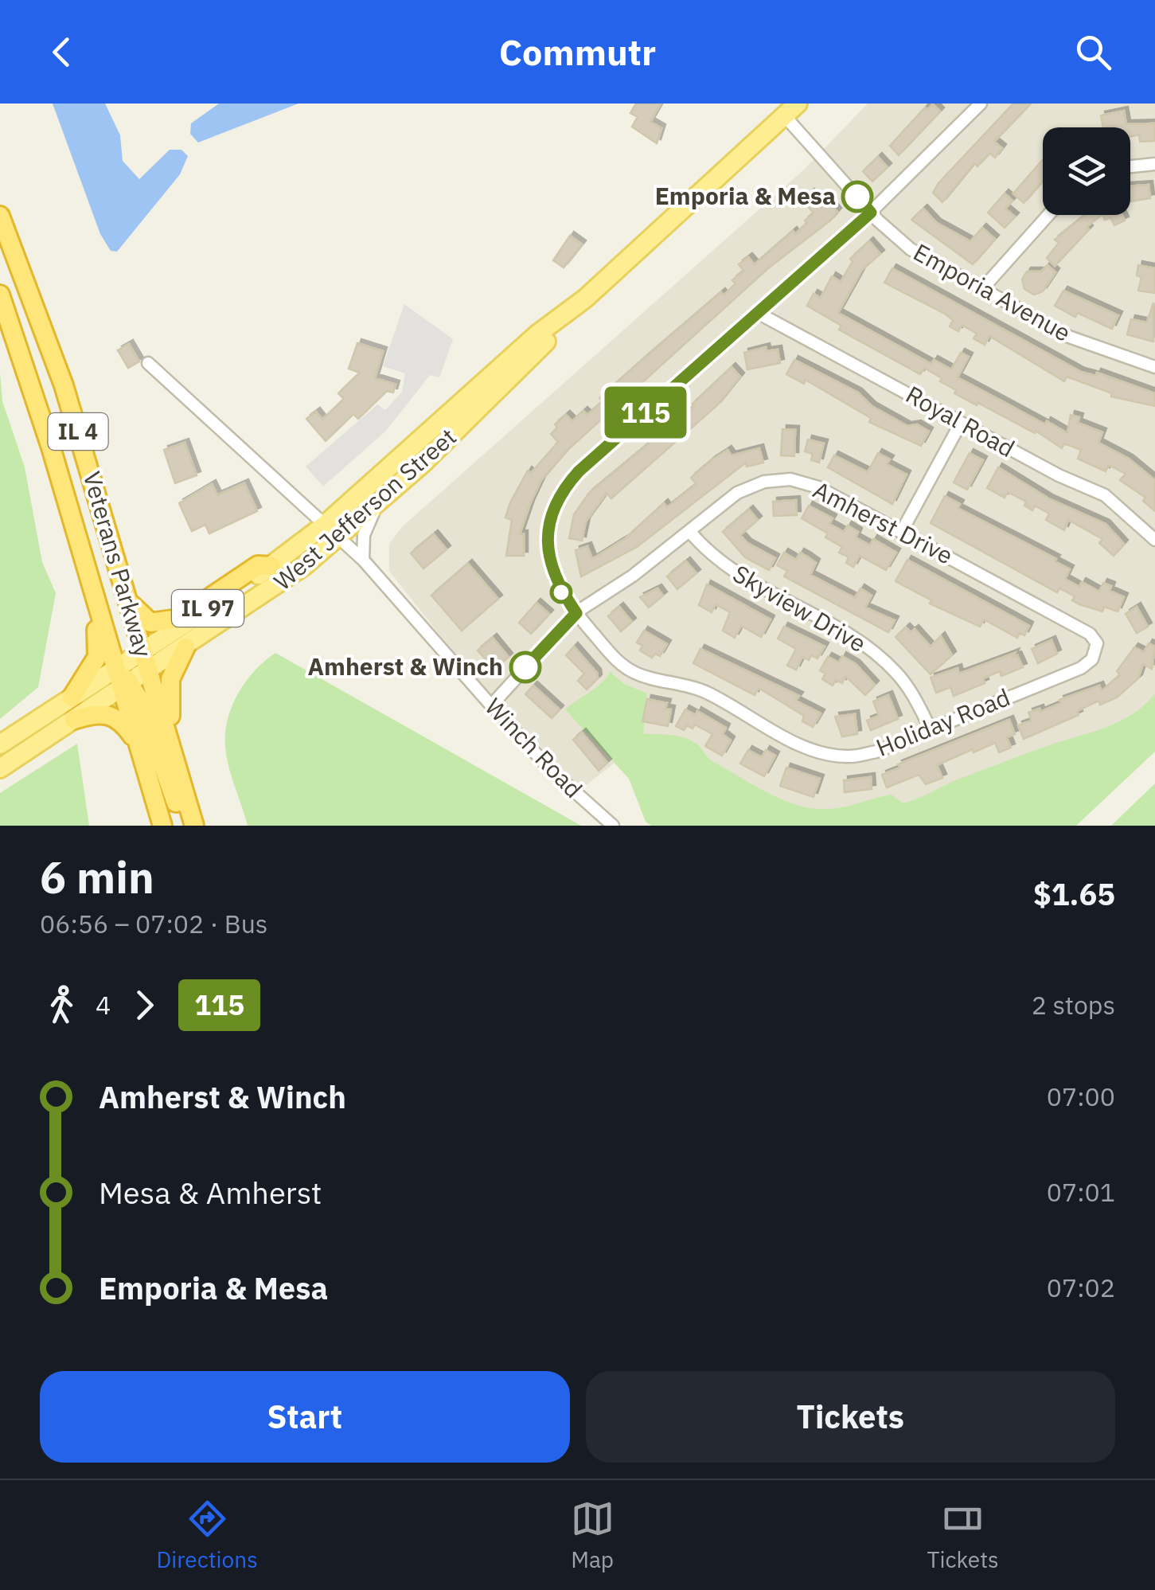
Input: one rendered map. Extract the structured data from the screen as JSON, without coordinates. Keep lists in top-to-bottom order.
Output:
{
  "streets": {
    "highway": ["IL 4", "Veterans Parkway"],
    "main road": ["West Jefferson Street", "IL 97"],
    "street": [
      "Emporia Avenue",
      "Royal Road",
      "Amherst Drive",
      "Skyview Drive",
      "Holiday Road",
      "Winch Road"
    ]
  },
  "crossings": [
    ["Emporia Avenue", "West Jefferson Street"],
    ["Emporia Avenue", "Holiday Road"],
    ["Royal Road", "Holiday Road"],
    ["West Jefferson Street", "Veterans Parkway"],
    ["West Jefferson Street", "Winch Road"],
    ["Amherst Drive", "Skyview Drive"],
    ["Amherst Drive", "Holiday Road"],
    ["Amherst Drive", "Winch Road"],
    ["Skyview Drive", "Holiday Road"]
  ],
  "places": ["Emporia & Mesa", "Amherst & Winch"],
  "lines": ["bus line 115"],
  "page": {
    "header": "Commutr",
    "on_map": "115",
    "heading": ["6 min", "06:56 – 07:02 · Bus", "$1.65"],
    "legs": ["4", "115", "2 stops"],
    "list": [
      {
        "name": "Amherst & Winch",
        "value": "07:00"
      },
      {
        "name": "Mesa & Amherst",
        "value": "07:01"
      },
      {
        "name": "Emporia & Mesa",
        "value": "07:02"
      }
    ],
    "buttons": ["Start", "Tickets"],
    "tabs": ["Directions", "Map", "Tickets"]
  }
}
